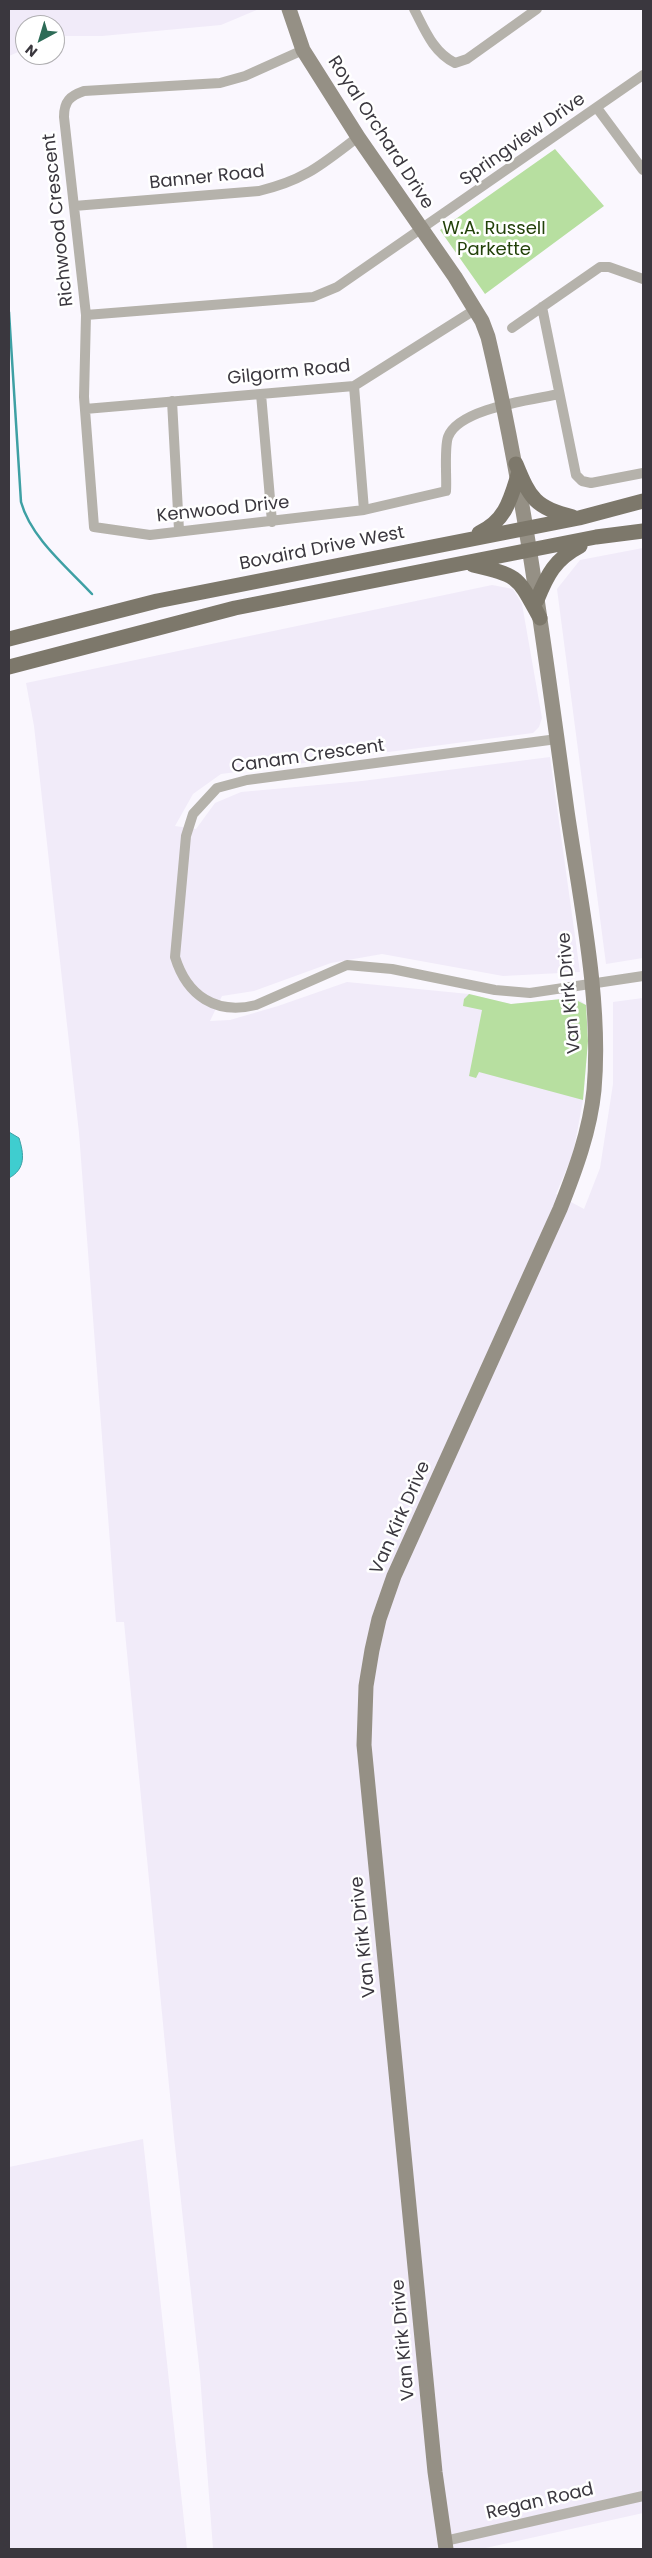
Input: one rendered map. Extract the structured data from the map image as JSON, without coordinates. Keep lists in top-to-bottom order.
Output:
{
  "streets": {
    "main road": ["Bovaird Drive West"],
    "street": [
      "Royal Orchard Drive",
      "Springview Drive",
      "Banner Road",
      "Richwood Crescent",
      "Gilgorm Road",
      "Kenwood Drive",
      "Canam Crescent",
      "Van Kirk Drive",
      "Regan Road"
    ]
  },
  "crossings": [
    ["Royal Orchard Drive", "Springview Drive"],
    ["Royal Orchard Drive", "Banner Road"],
    ["Royal Orchard Drive", "Richwood Crescent"],
    ["Royal Orchard Drive", "Gilgorm Road"],
    ["Royal Orchard Drive", "Kenwood Drive"],
    ["Royal Orchard Drive", "Bovaird Drive West"],
    ["Royal Orchard Drive", "Van Kirk Drive"],
    ["Springview Drive", "Richwood Crescent"],
    ["Banner Road", "Richwood Crescent"],
    ["Richwood Crescent", "Kenwood Drive"],
    ["Gilgorm Road", "Kenwood Drive"],
    ["Bovaird Drive West", "Van Kirk Drive"],
    ["Canam Crescent", "Van Kirk Drive"],
    ["Van Kirk Drive", "Regan Road"]
  ],
  "parks": ["W.A. Russell Parkette"],
  "north": "bottom left"
}
